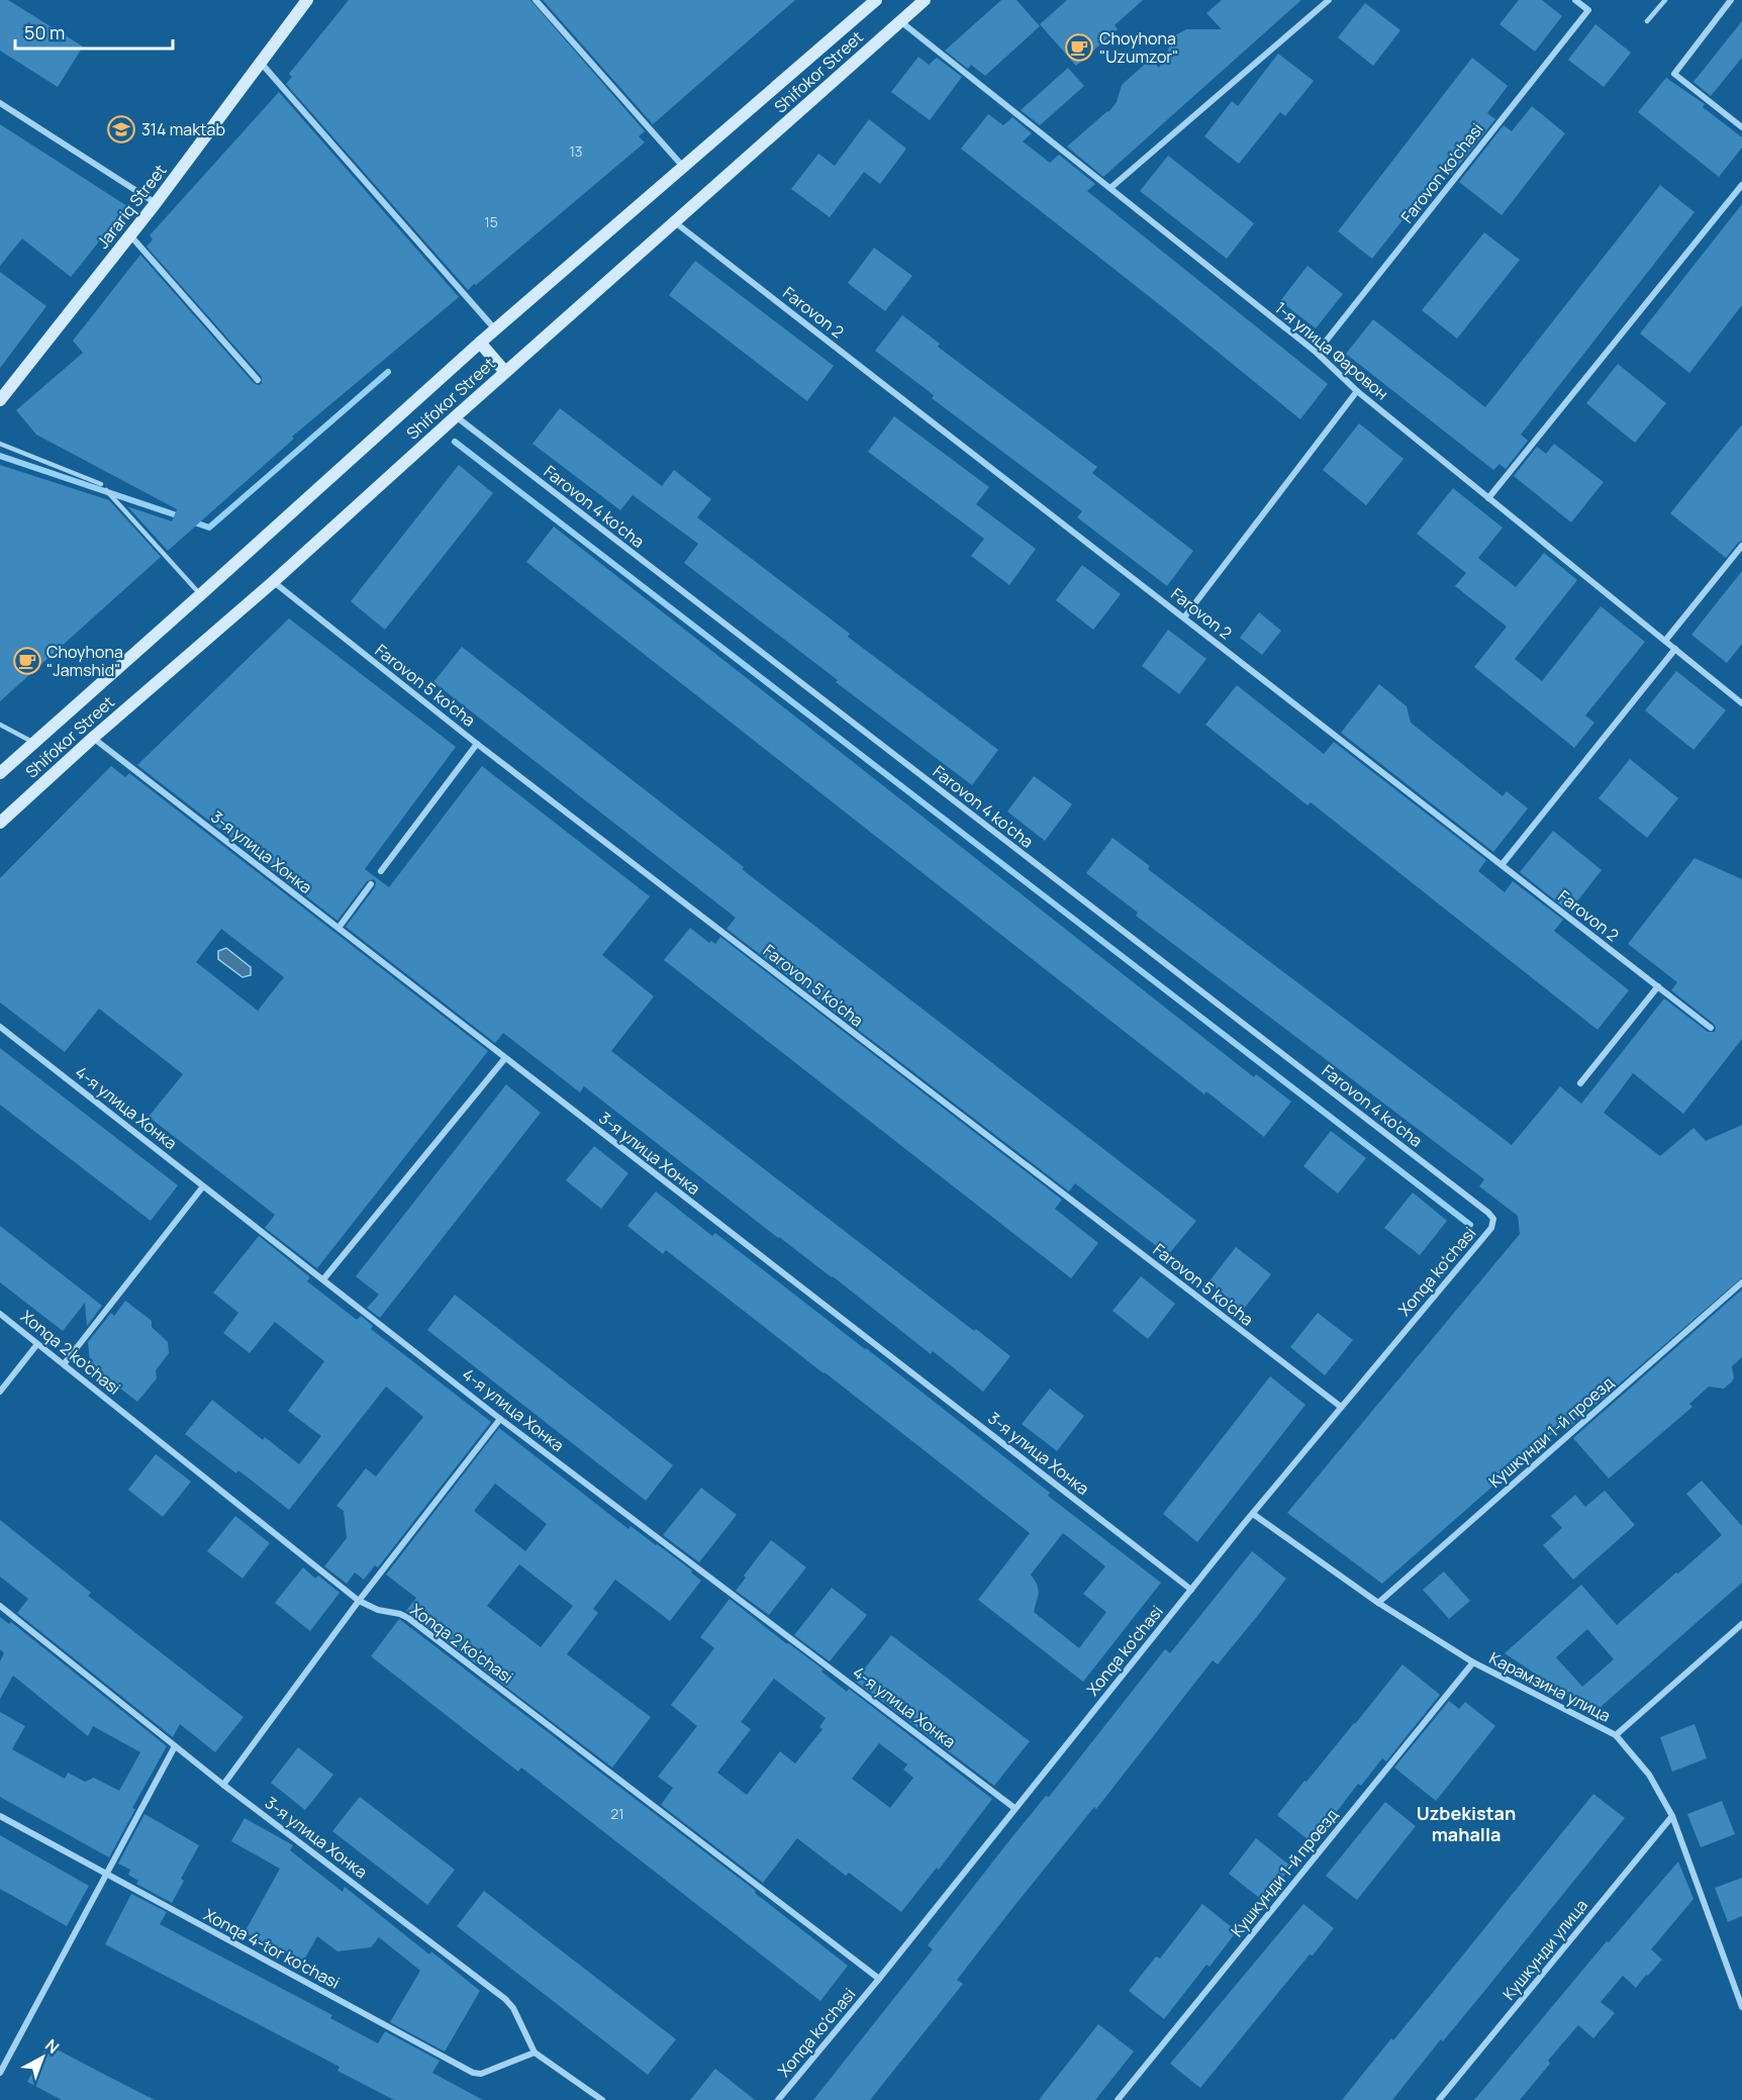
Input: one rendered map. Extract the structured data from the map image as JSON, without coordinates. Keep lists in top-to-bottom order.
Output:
{
  "streets": {
    "main road": ["Shifokor Street", "Jarariq Street"],
    "street": [
      "Farovon ko'chasi",
      "Farovon 2",
      "1-я улица Фаровон",
      "Farovon 4 ko'cha",
      "Farovon 5 ko'cha",
      "3-я улица Хонка",
      "4-я улица Хонка",
      "Xonqa ko'chasi",
      "Xonqa 2 ko'chasi",
      "Кушкунди 1-й проезд",
      "Карамзина улица",
      "Xonqa 4-tor ko'chasi",
      "Кушкунди улица"
    ]
  },
  "crossings": [
    ["Shifokor Street", "Farovon 2"],
    ["Shifokor Street", "1-я улица Фаровон"],
    ["Shifokor Street", "Farovon 4 ko'cha"],
    ["Shifokor Street", "Farovon 5 ko'cha"],
    ["Shifokor Street", "3-я улица Хонка"],
    ["Farovon ko'chasi", "1-я улица Фаровон"],
    ["Farovon 4 ko'cha", "Xonqa ko'chasi"],
    ["Farovon 5 ko'cha", "Xonqa ko'chasi"],
    ["3-я улица Хонка", "Xonqa ko'chasi"],
    ["3-я улица Хонка", "Xonqa 4-tor ko'chasi"],
    ["4-я улица Хонка", "Xonqa ko'chasi"],
    ["Xonqa ko'chasi", "Xonqa 2 ko'chasi"],
    ["Xonqa ko'chasi", "Карамзина улица"],
    ["Кушкунди 1-й проезд", "Карамзина улица"],
    ["Карамзина улица", "Кушкунди улица"]
  ],
  "districts": ["Uzbekistan mahalla"],
  "places": {
    "cafe": ["Choyhona \"Uzumzor\"", "Choyhona \"Jamshid\""],
    "school or university": ["314 maktab"]
  },
  "house_numbers": ["13", "15", "21"],
  "scale_bar": "50 m",
  "north": "top right"
}
